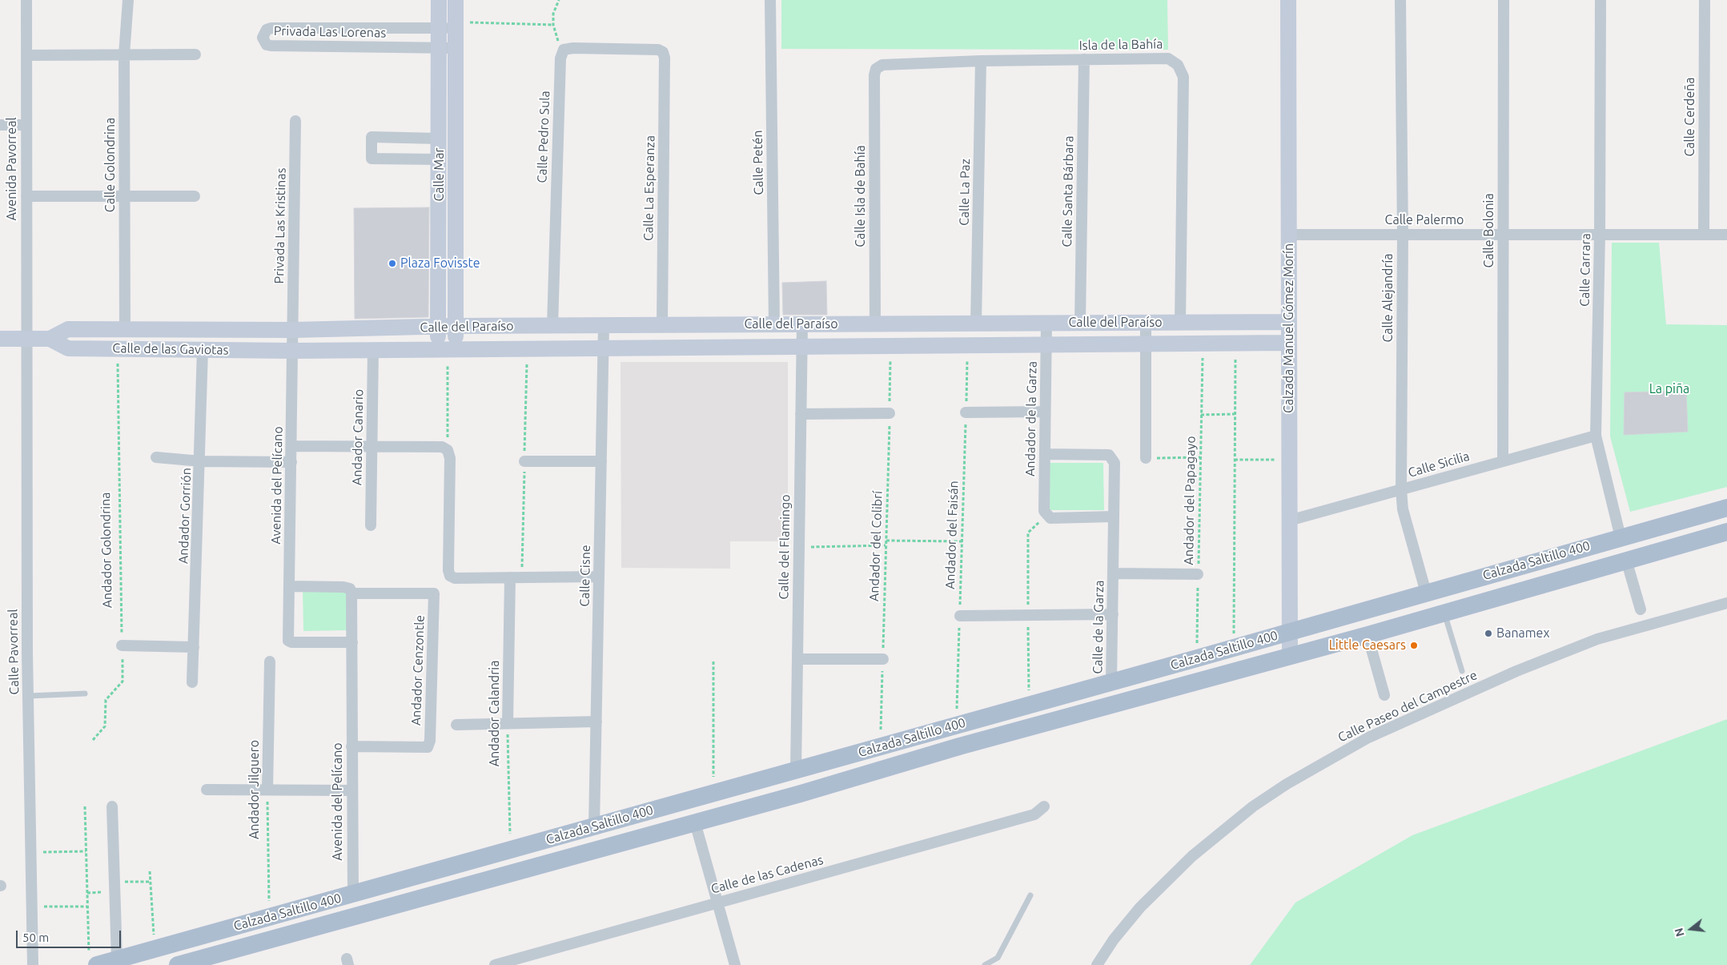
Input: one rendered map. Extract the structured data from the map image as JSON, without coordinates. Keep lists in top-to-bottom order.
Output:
{
  "streets": {
    "main road": ["Calzada Saltillo 400"],
    "street": [
      "Privada Las Lorenas",
      "Isla de la Bahía",
      "Calle Cerdeña",
      "Calle Pedro Sula",
      "Calle Petén",
      "Calle Golondrina",
      "Avenida Pavorreal",
      "Calle Mar",
      "Calle La Esperanza",
      "Calle Santa Bárbara",
      "Calle La Paz",
      "Calle Isla de Bahía",
      "Calle Palermo",
      "Privada Las Kristinas",
      "Calle Bolonia",
      "Calle Carrara",
      "Calle Alejandría",
      "Calle del Paraíso",
      "Calzada Manuel Gómez Morín",
      "Calle de las Gaviotas",
      "Andador de la Garza",
      "Andador Canario",
      "Calle Sicilia",
      "Avenida del Pelícano",
      "Andador Gorrión",
      "Calle del Flamingo",
      "Calle Cisne",
      "Calle de la Garza",
      "Calle Pavorreal",
      "Andador Cenzontle",
      "Calle Paseo del Campestre",
      "Andador Calandria",
      "Andador Jilguero",
      "Calle de las Cadenas"
    ],
    "path": [
      "Andador del Papagayo",
      "Andador del Faisán",
      "Andador del Colibrí",
      "Andador Golondrina"
    ]
  },
  "crossings": [
    ["Privada Las Lorenas", "Calle Mar"],
    ["Isla de la Bahía", "Calle Santa Bárbara"],
    ["Isla de la Bahía", "Calle La Paz"],
    ["Isla de la Bahía", "Calle Isla de Bahía"],
    ["Isla de la Bahía", "Calle del Paraíso"],
    ["Calle Cerdeña", "Calle Palermo"],
    ["Calle Pedro Sula", "Calle La Esperanza"],
    ["Calle Pedro Sula", "Calle del Paraíso"],
    ["Calle Petén", "Calle del Paraíso"],
    ["Calle Golondrina", "Calle de las Gaviotas"],
    ["Avenida Pavorreal", "Calle de las Gaviotas"],
    ["Avenida Pavorreal", "Calle Pavorreal"],
    ["Calle Mar", "Calle del Paraíso"],
    ["Calle La Esperanza", "Calle del Paraíso"],
    ["Calle Santa Bárbara", "Calle del Paraíso"],
    ["Calle La Paz", "Calle del Paraíso"],
    ["Calle Isla de Bahía", "Calle del Paraíso"],
    ["Calle Palermo", "Calle Bolonia"],
    ["Calle Palermo", "Calle Carrara"],
    ["Calle Palermo", "Calle Alejandría"],
    ["Calle Palermo", "Calzada Manuel Gómez Morín"],
    ["Privada Las Kristinas", "Calle del Paraíso"],
    ["Privada Las Kristinas", "Calle de las Gaviotas"],
    ["Privada Las Kristinas", "Avenida del Pelícano"],
    ["Calle Bolonia", "Calle Sicilia"],
    ["Calle Carrara", "Calle Sicilia"],
    ["Calle Carrara", "Calzada Saltillo 400"],
    ["Calle Alejandría", "Calle Sicilia"],
    ["Calle Alejandría", "Calzada Saltillo 400"],
    ["Calle del Paraíso", "Calzada Manuel Gómez Morín"],
    ["Calle del Paraíso", "Calle de las Gaviotas"],
    ["Calle del Paraíso", "Andador de la Garza"],
    ["Calle del Paraíso", "Andador Canario"],
    ["Calle del Paraíso", "Avenida del Pelícano"],
    ["Calle del Paraíso", "Andador del Papagayo"],
    ["Calle del Paraíso", "Andador del Faisán"],
    ["Calle del Paraíso", "Andador del Colibrí"],
    ["Calle del Paraíso", "Calle del Flamingo"],
    ["Calle del Paraíso", "Calle Cisne"],
    ["Calzada Manuel Gómez Morín", "Calle Sicilia"],
    ["Calzada Manuel Gómez Morín", "Calzada Saltillo 400"],
    ["Calle de las Gaviotas", "Avenida del Pelícano"],
    ["Calle de las Gaviotas", "Andador Gorrión"],
    ["Calle de las Gaviotas", "Andador Golondrina"],
    ["Calle de las Gaviotas", "Calle Pavorreal"],
    ["Andador de la Garza", "Calle de la Garza"],
    ["Avenida del Pelícano", "Calzada Saltillo 400"],
    ["Avenida del Pelícano", "Andador Cenzontle"],
    ["Andador del Papagayo", "Calzada Saltillo 400"],
    ["Andador del Faisán", "Calzada Saltillo 400"],
    ["Andador del Colibrí", "Calzada Saltillo 400"],
    ["Calle del Flamingo", "Calzada Saltillo 400"],
    ["Calzada Saltillo 400", "Calle Cisne"],
    ["Calzada Saltillo 400", "Calle de la Garza"],
    ["Calzada Saltillo 400", "Andador Calandria"],
    ["Calzada Saltillo 400", "Andador Jilguero"]
  ],
  "parks": ["La piña"],
  "places": ["Plaza Fovisste", "Banamex", "Little Caesars"],
  "scale_bar": "50 m",
  "north": "left"
}
